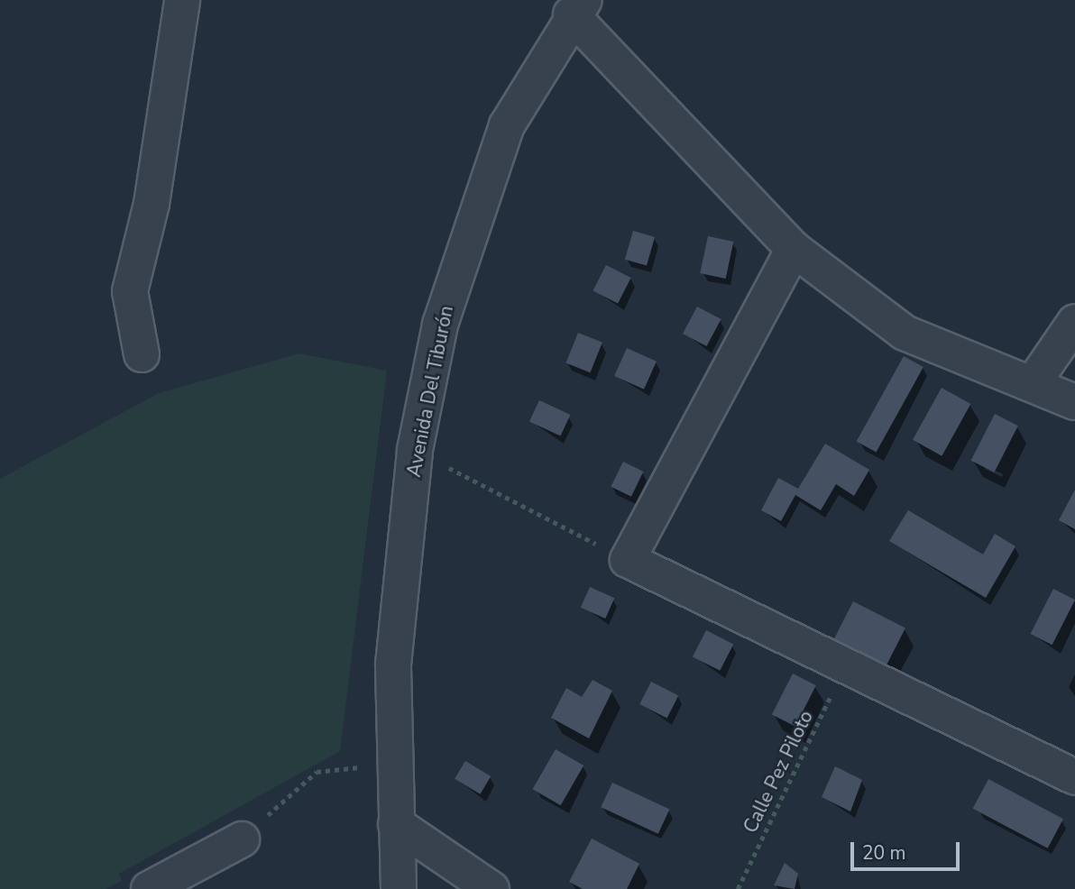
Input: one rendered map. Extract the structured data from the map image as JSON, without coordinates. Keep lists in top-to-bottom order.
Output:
{
  "streets": {
    "street": ["Avenida Del Tiburón"],
    "path": ["Calle Pez Piloto"]
  },
  "scale_bar": "20 m"
}
